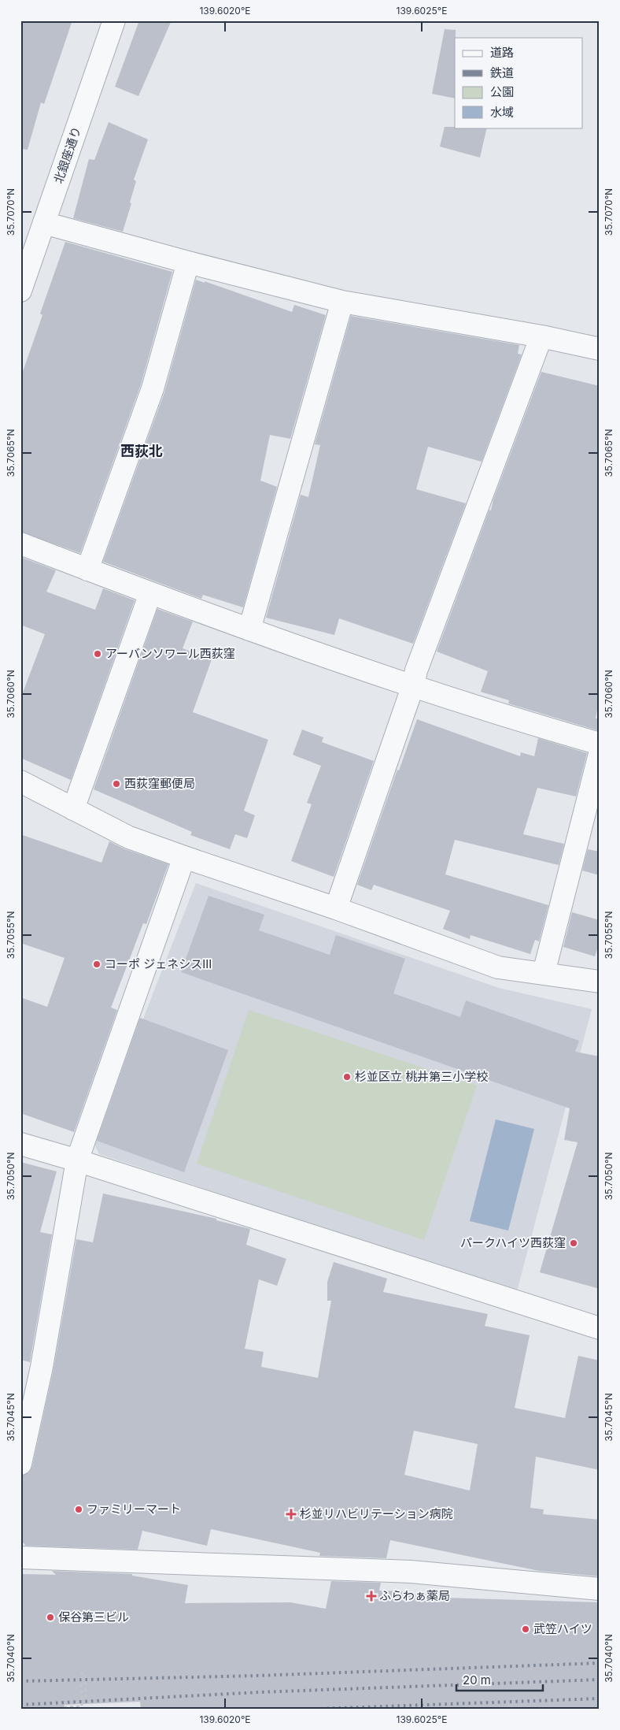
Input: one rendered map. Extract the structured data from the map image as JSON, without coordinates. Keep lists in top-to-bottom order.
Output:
{
  "streets": {
    "street": ["北銀座通り"]
  },
  "districts": ["西荻北"],
  "places": {
    "other": [
      "アーバンソワール西荻窪",
      "西荻窪郵便局",
      "コーポ ジェネシスIII",
      "杉並区立 桃井第三小学校",
      "パークハイツ西荻窪",
      "ファミリーマート",
      "保谷第三ビル",
      "武笠ハイツ"
    ],
    "health": ["杉並リハビリテーション病院", "ふらわぁ薬局"]
  },
  "legend": [
    "道路",
    "鉄道",
    "公園",
    "水域"
  ],
  "scale_bar": "20 m",
  "coordinates": [
    "139.6020°E",
    "139.6025°E",
    "35.7070°N",
    "35.7065°N",
    "35.7060°N",
    "35.7055°N",
    "35.7050°N",
    "35.7045°N",
    "35.7040°N"
  ]
}
